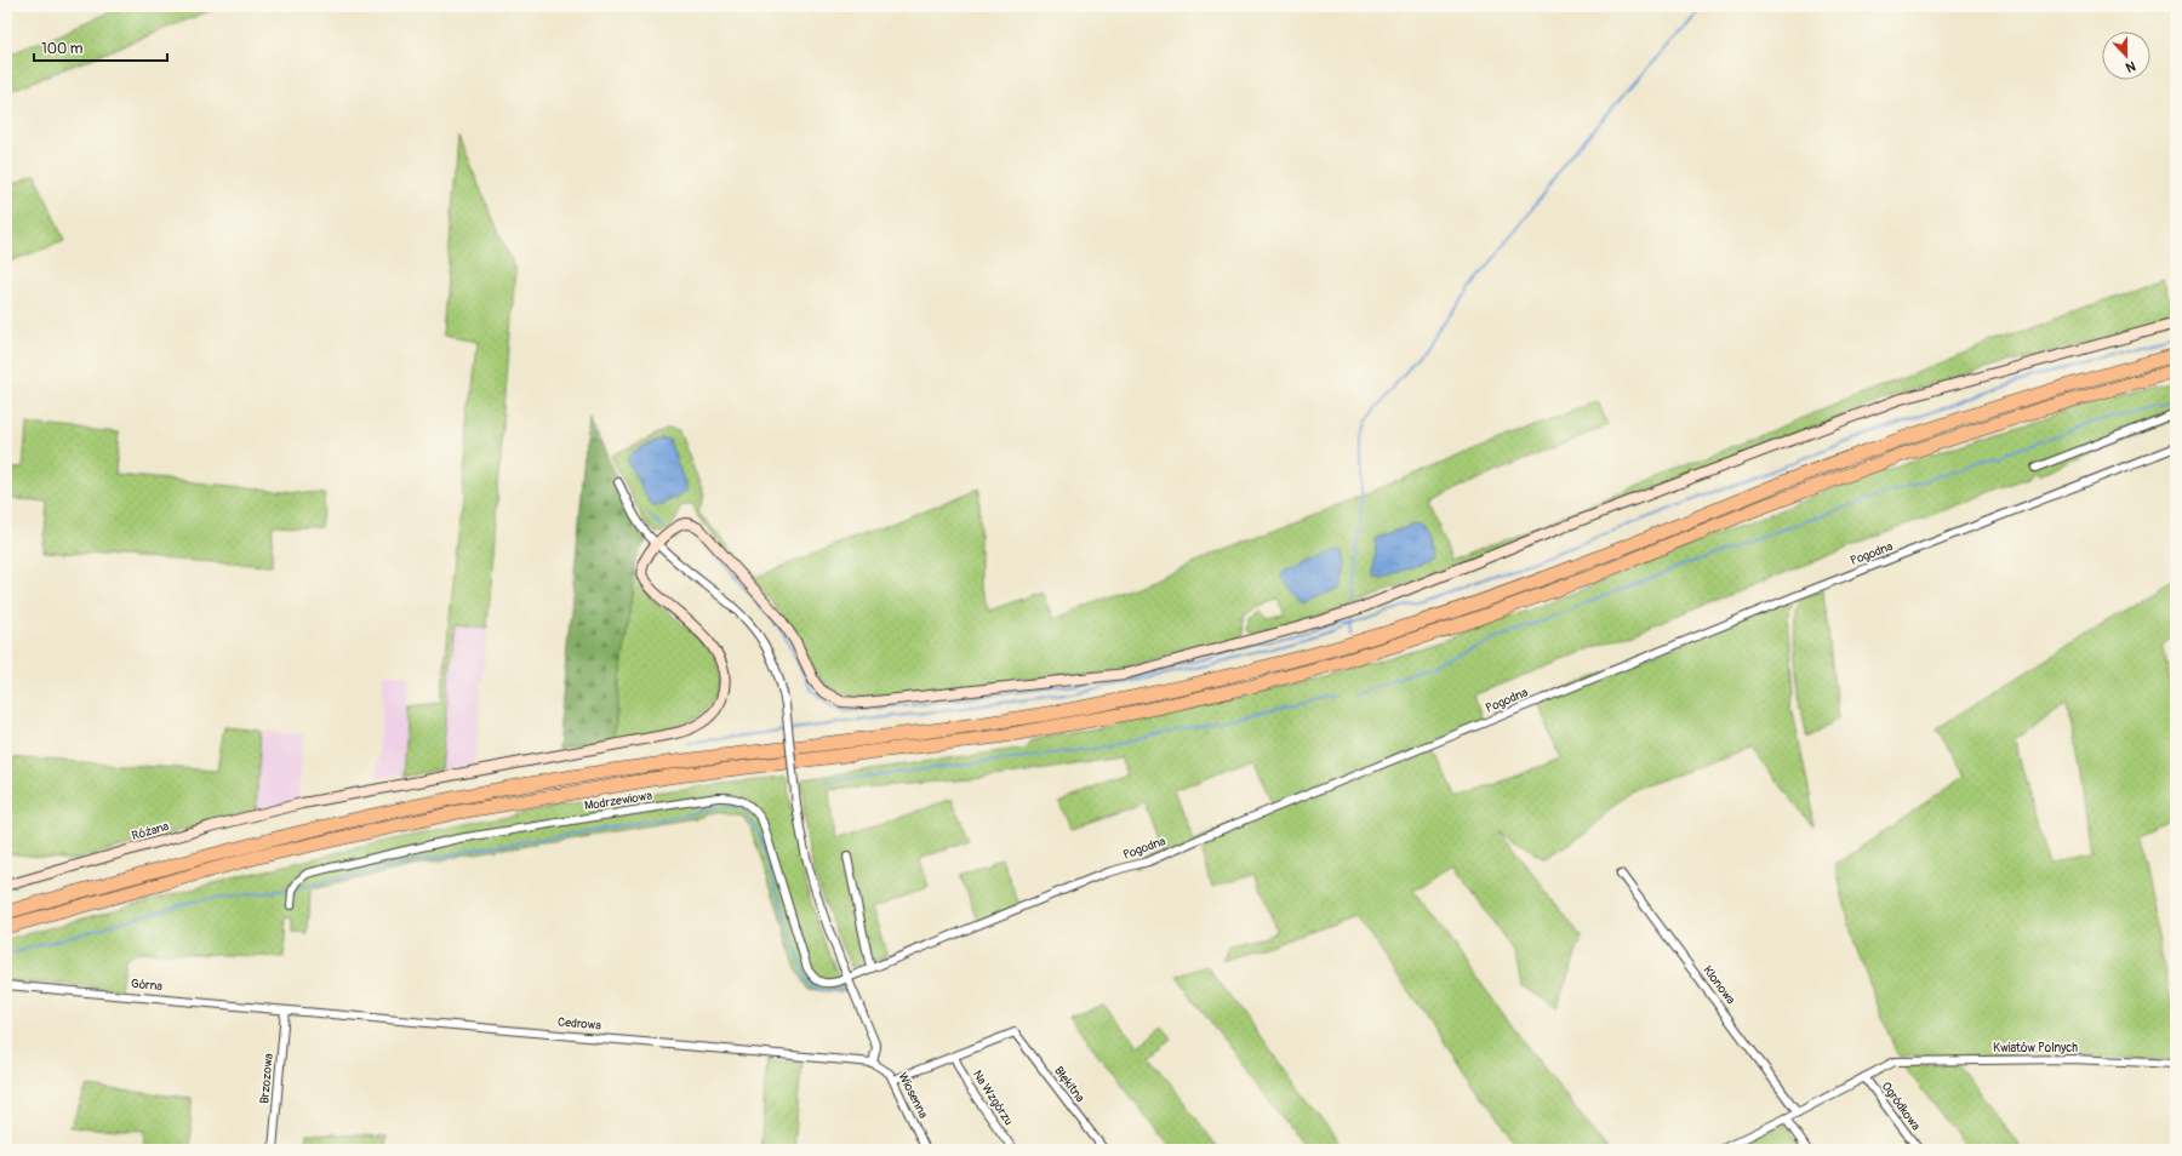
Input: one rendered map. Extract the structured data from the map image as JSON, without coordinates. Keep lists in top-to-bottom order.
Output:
{
  "streets": {
    "street": [
      "Pogodna",
      "Modrzewiowa",
      "Różana",
      "Górna",
      "Klonowa",
      "Cedrowa",
      "Kwiatów Polnych",
      "Brzozowa",
      "Błękitna",
      "Wiosenna",
      "Na Wzgórzu",
      "Ogródkowa"
    ]
  },
  "crossings": [
    ["Pogodna", "Modrzewiowa"],
    ["Górna", "Cedrowa"],
    ["Górna", "Brzozowa"],
    ["Cedrowa", "Brzozowa"],
    ["Cedrowa", "Wiosenna"],
    ["Kwiatów Polnych", "Ogródkowa"],
    ["Błękitna", "Na Wzgórzu"]
  ],
  "scale_bar": "100 m",
  "north": "bottom"
}
